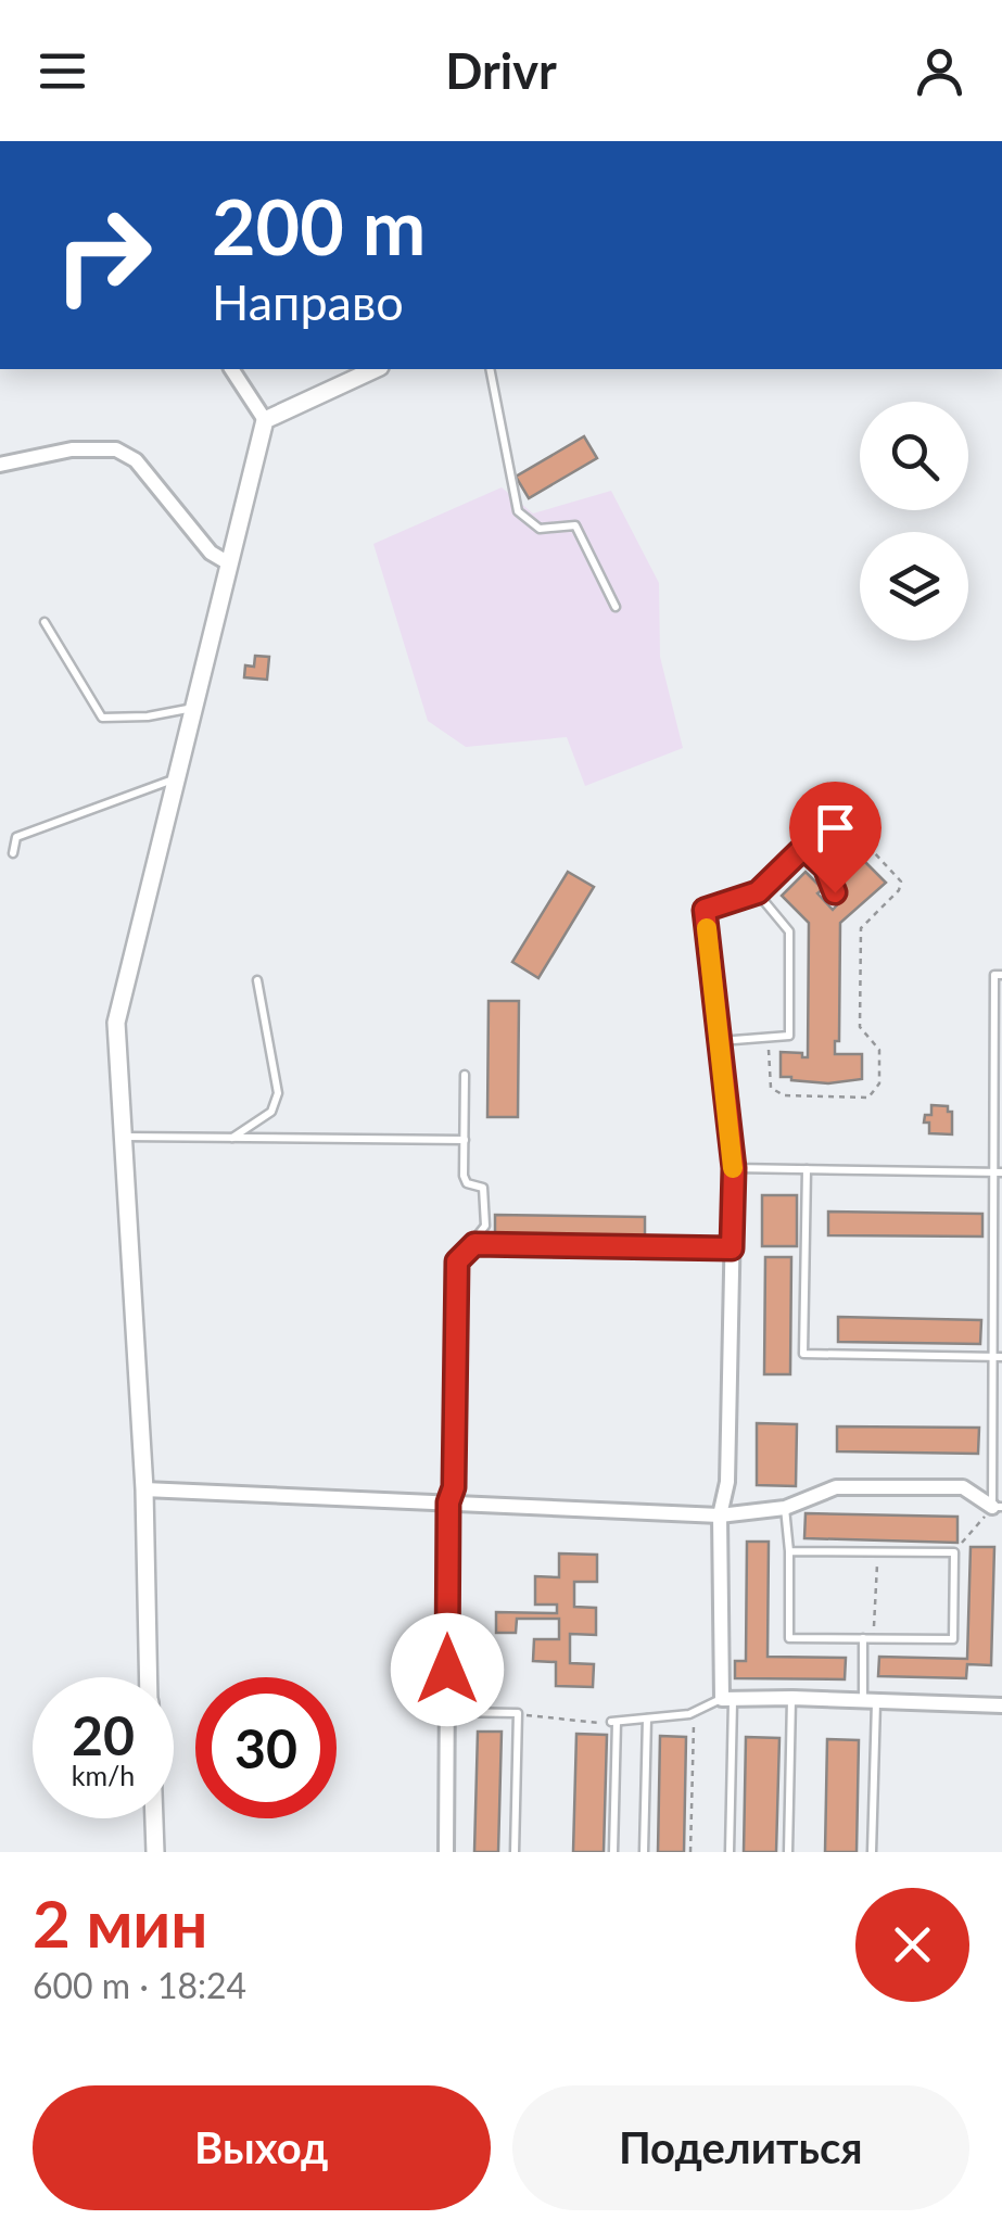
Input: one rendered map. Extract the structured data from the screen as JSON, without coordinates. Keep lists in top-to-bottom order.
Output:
{
  "page": {
    "header": "Drivr",
    "turn": ["200 m", "Направо"],
    "speed": "20 km/h",
    "limit": "30",
    "heading": ["2 мин", "600 m · 18:24"],
    "buttons": ["Выход", "Поделиться"]
  }
}
